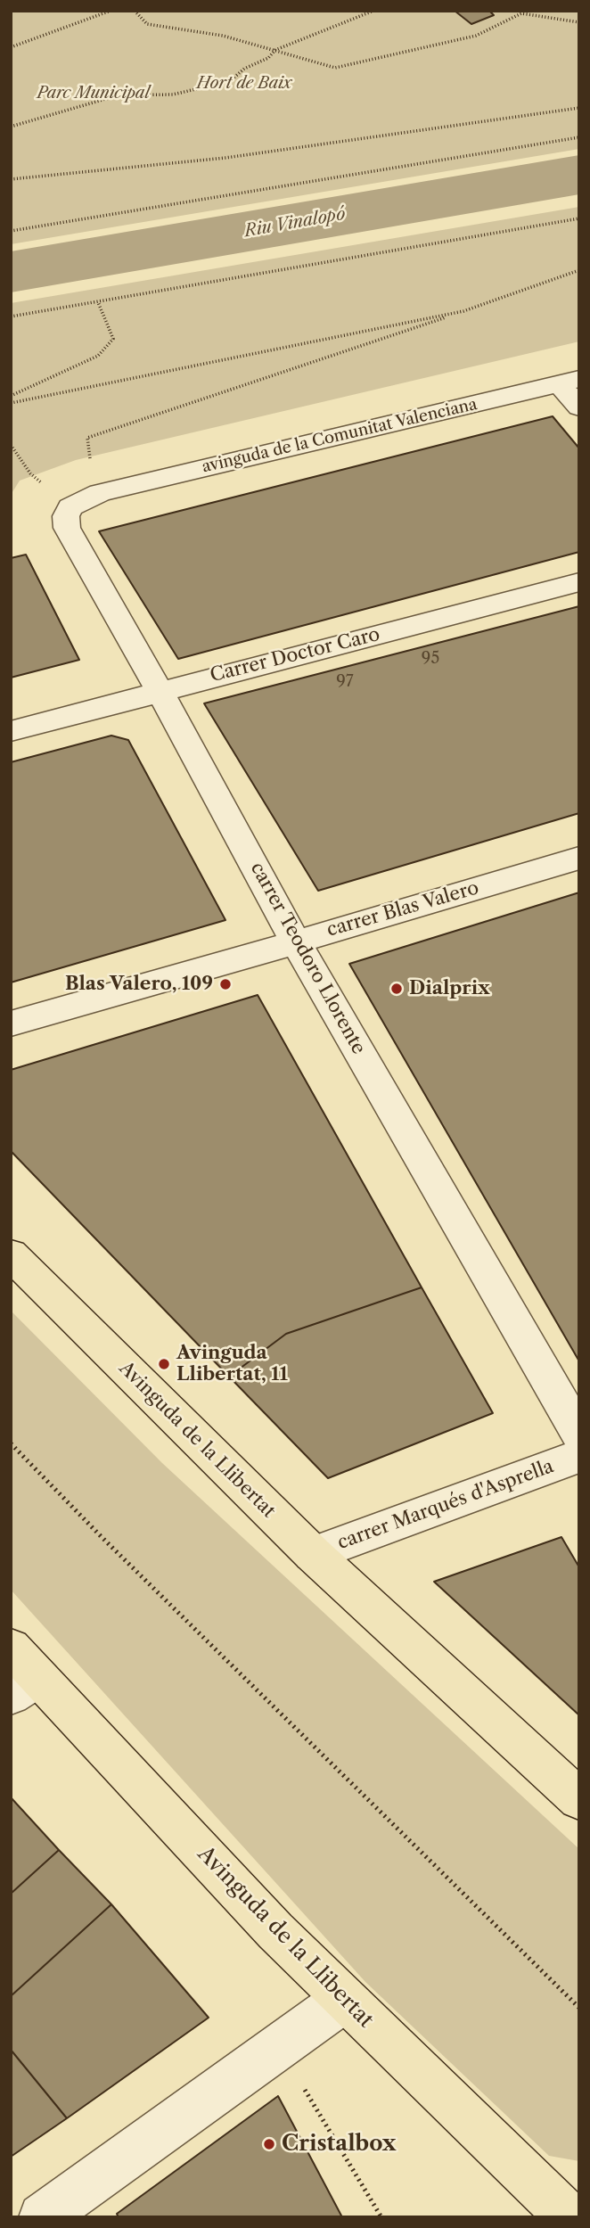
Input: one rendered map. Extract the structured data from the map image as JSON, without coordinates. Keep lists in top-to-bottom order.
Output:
{
  "streets": {
    "highway": ["Avinguda de la Llibertat"],
    "street": [
      "avinguda de la Comunitat Valenciana",
      "Carrer Doctor Caro",
      "carrer Blas Valero",
      "carrer Teodoro Llorente",
      "carrer Marqués d'Asprella"
    ]
  },
  "crossings": [
    ["avinguda de la Comunitat Valenciana", "carrer Teodoro Llorente"],
    ["Carrer Doctor Caro", "carrer Teodoro Llorente"],
    ["carrer Blas Valero", "carrer Teodoro Llorente"],
    ["Avinguda de la Llibertat", "carrer Marqués d'Asprella"]
  ],
  "water": ["Riu Vinalopó"],
  "parks": ["Hort de Baix", "Parc Municipal"],
  "places": [
    "Blas Valero, 109",
    "Dialprix",
    "Avinguda Llibertat, 11",
    "Cristalbox"
  ],
  "house_numbers": ["95", "97"]
}
